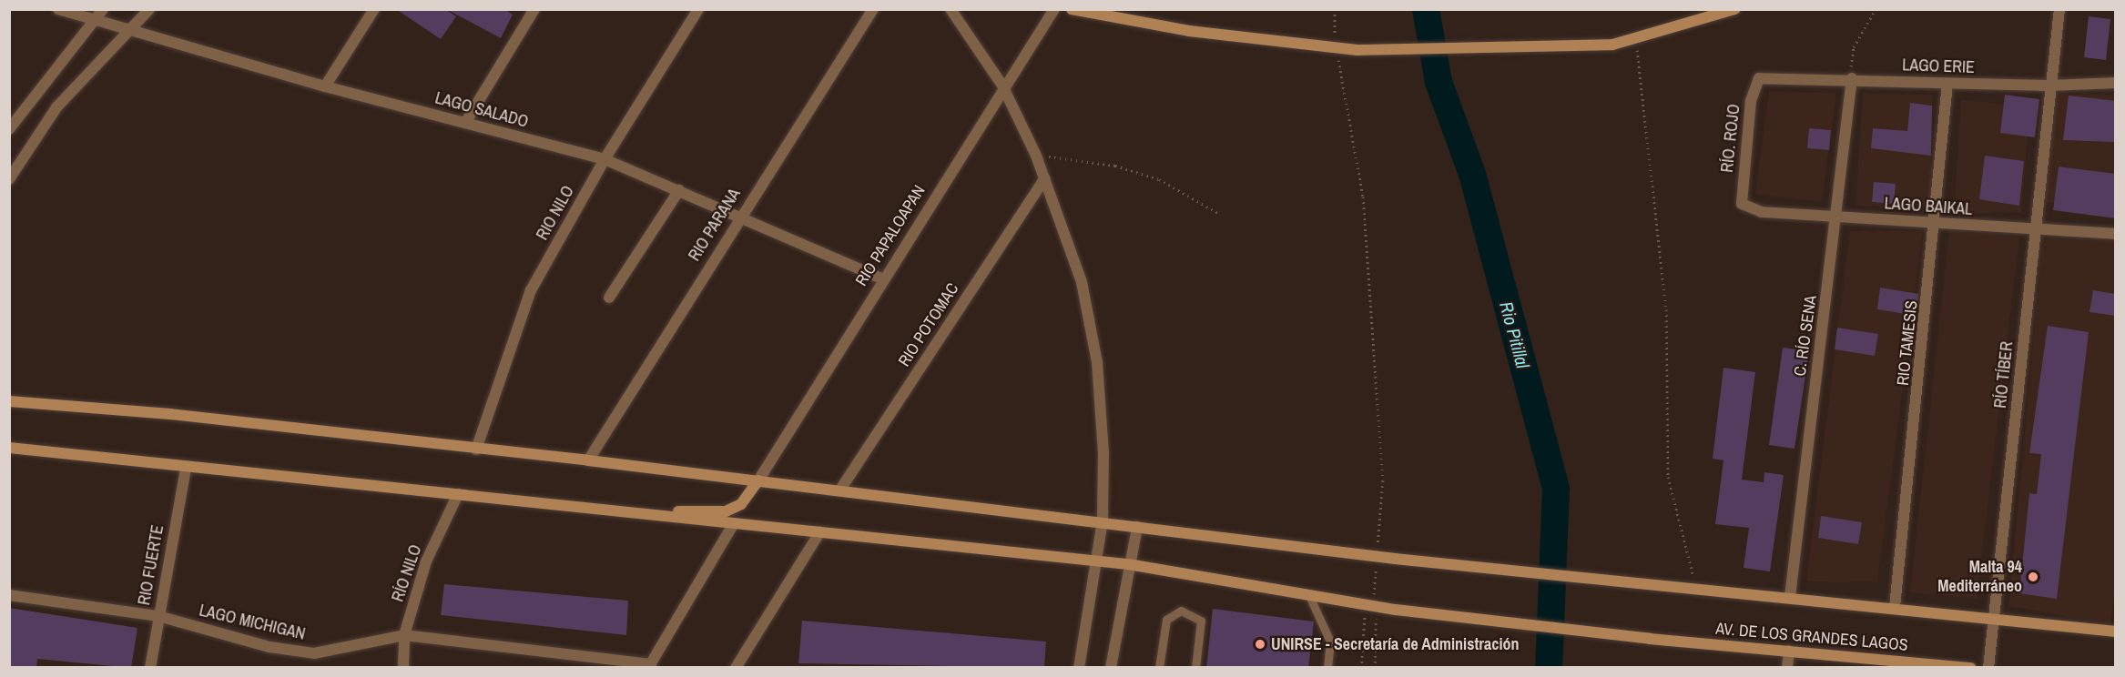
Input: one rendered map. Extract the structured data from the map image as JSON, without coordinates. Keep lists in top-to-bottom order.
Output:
{
  "streets": {
    "street": [
      "LAGO ERIE",
      "LAGO SALADO",
      "RÍO. ROJO",
      "LAGO BAIKAL",
      "RIO NILO",
      "RIO PARANA",
      "RIO PAPALOAPAN",
      "RIO POTOMAC",
      "C. RÍO SENA",
      "RIO TAMESIS",
      "RÍO TÍBER",
      "RIO FUERTE",
      "RÍO NILO",
      "LAGO MICHIGAN",
      "AV. DE LOS GRANDES LAGOS"
    ]
  },
  "crossings": [
    ["LAGO ERIE", "RÍO. ROJO"],
    ["LAGO ERIE", "C. RÍO SENA"],
    ["LAGO ERIE", "RIO TAMESIS"],
    ["LAGO ERIE", "RÍO TÍBER"],
    ["LAGO SALADO", "RIO NILO"],
    ["LAGO SALADO", "RIO PARANA"],
    ["LAGO SALADO", "RIO PAPALOAPAN"],
    ["RÍO. ROJO", "LAGO BAIKAL"],
    ["LAGO BAIKAL", "C. RÍO SENA"],
    ["LAGO BAIKAL", "RIO TAMESIS"],
    ["LAGO BAIKAL", "RÍO TÍBER"],
    ["RIO FUERTE", "LAGO MICHIGAN"],
    ["RÍO NILO", "LAGO MICHIGAN"]
  ],
  "water": ["Rio Pitillal"],
  "places": ["Malta 94 Mediterráneo", "UNIRSE - Secretaría de Administración"]
}
